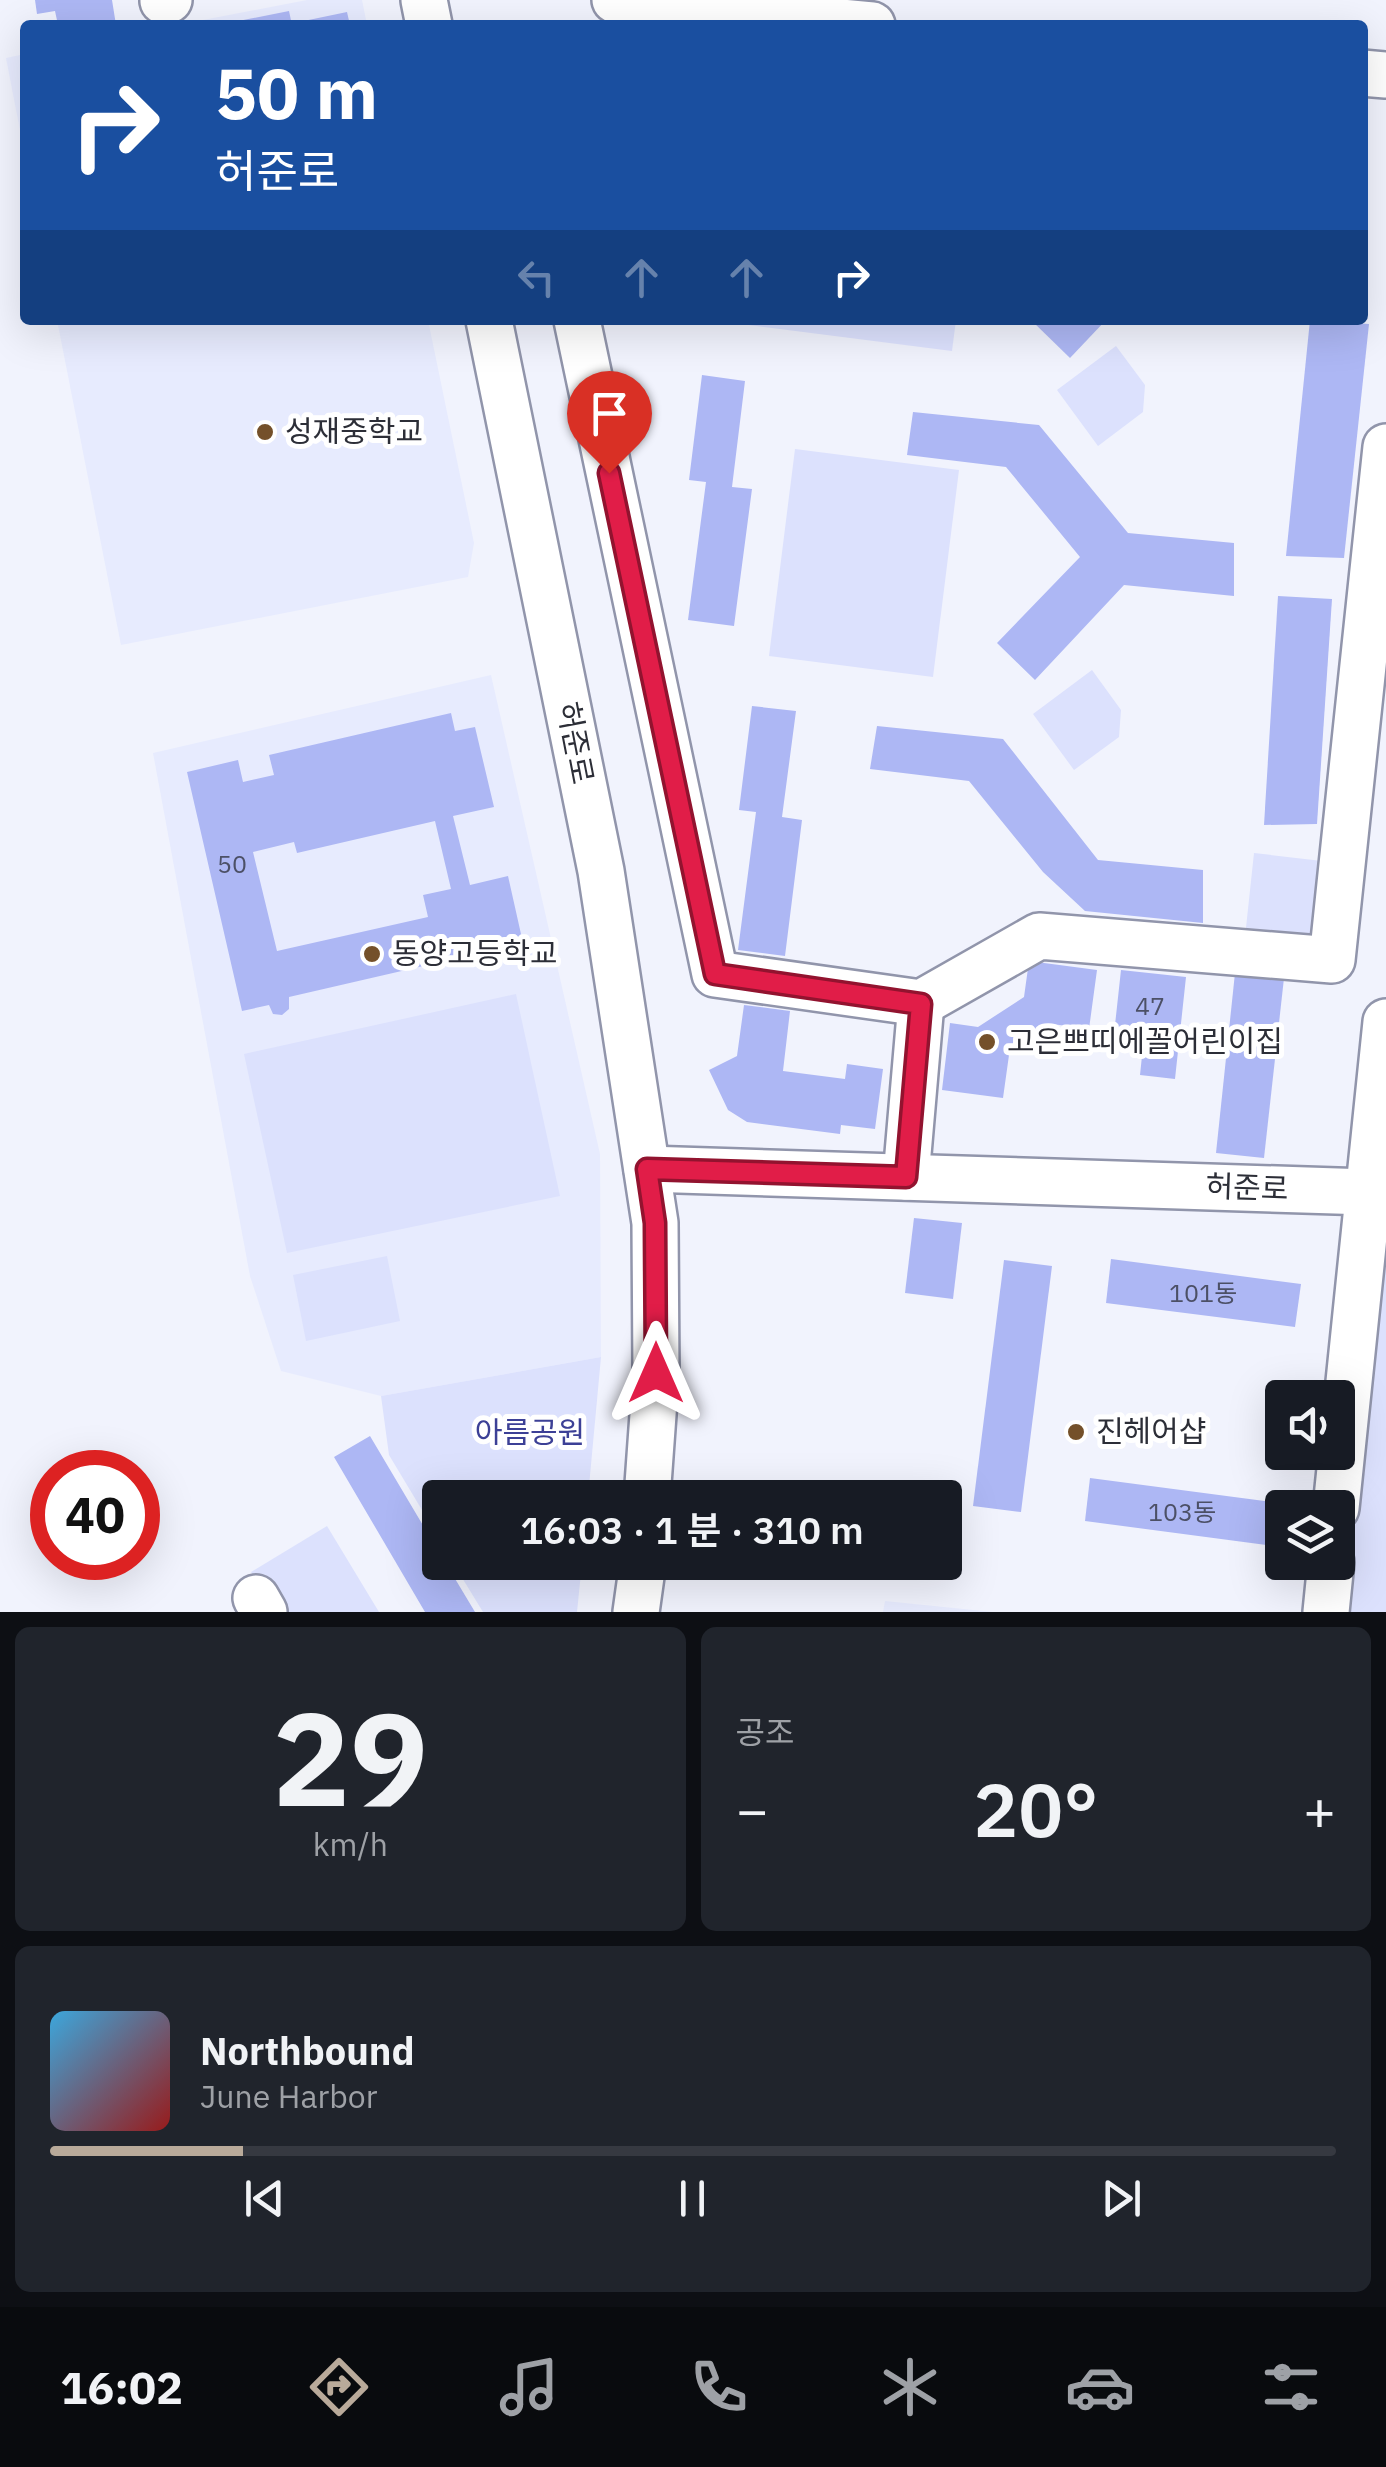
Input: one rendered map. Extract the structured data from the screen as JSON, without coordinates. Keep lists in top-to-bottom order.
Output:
{
  "streets": {
    "street": ["허준로"]
  },
  "parks": ["아름공원"],
  "places": [
    "성재중학교",
    "동양고등학교",
    "고은쁘띠에꼴어린이집",
    "진헤어샵"
  ],
  "house_numbers": [
    "50",
    "47",
    "101동",
    "103동"
  ],
  "page": {
    "turn": ["50 m", "허준로"],
    "limit": "40",
    "trip": "16:03 · 1 분 · 310 m",
    "tile": [
      ["29", "km/h"],
      "공조"
    ],
    "heat": ["−", "20°", "+"],
    "song": ["Northbound", "June Harbor"],
    "tabs": "16:02"
  }
}
